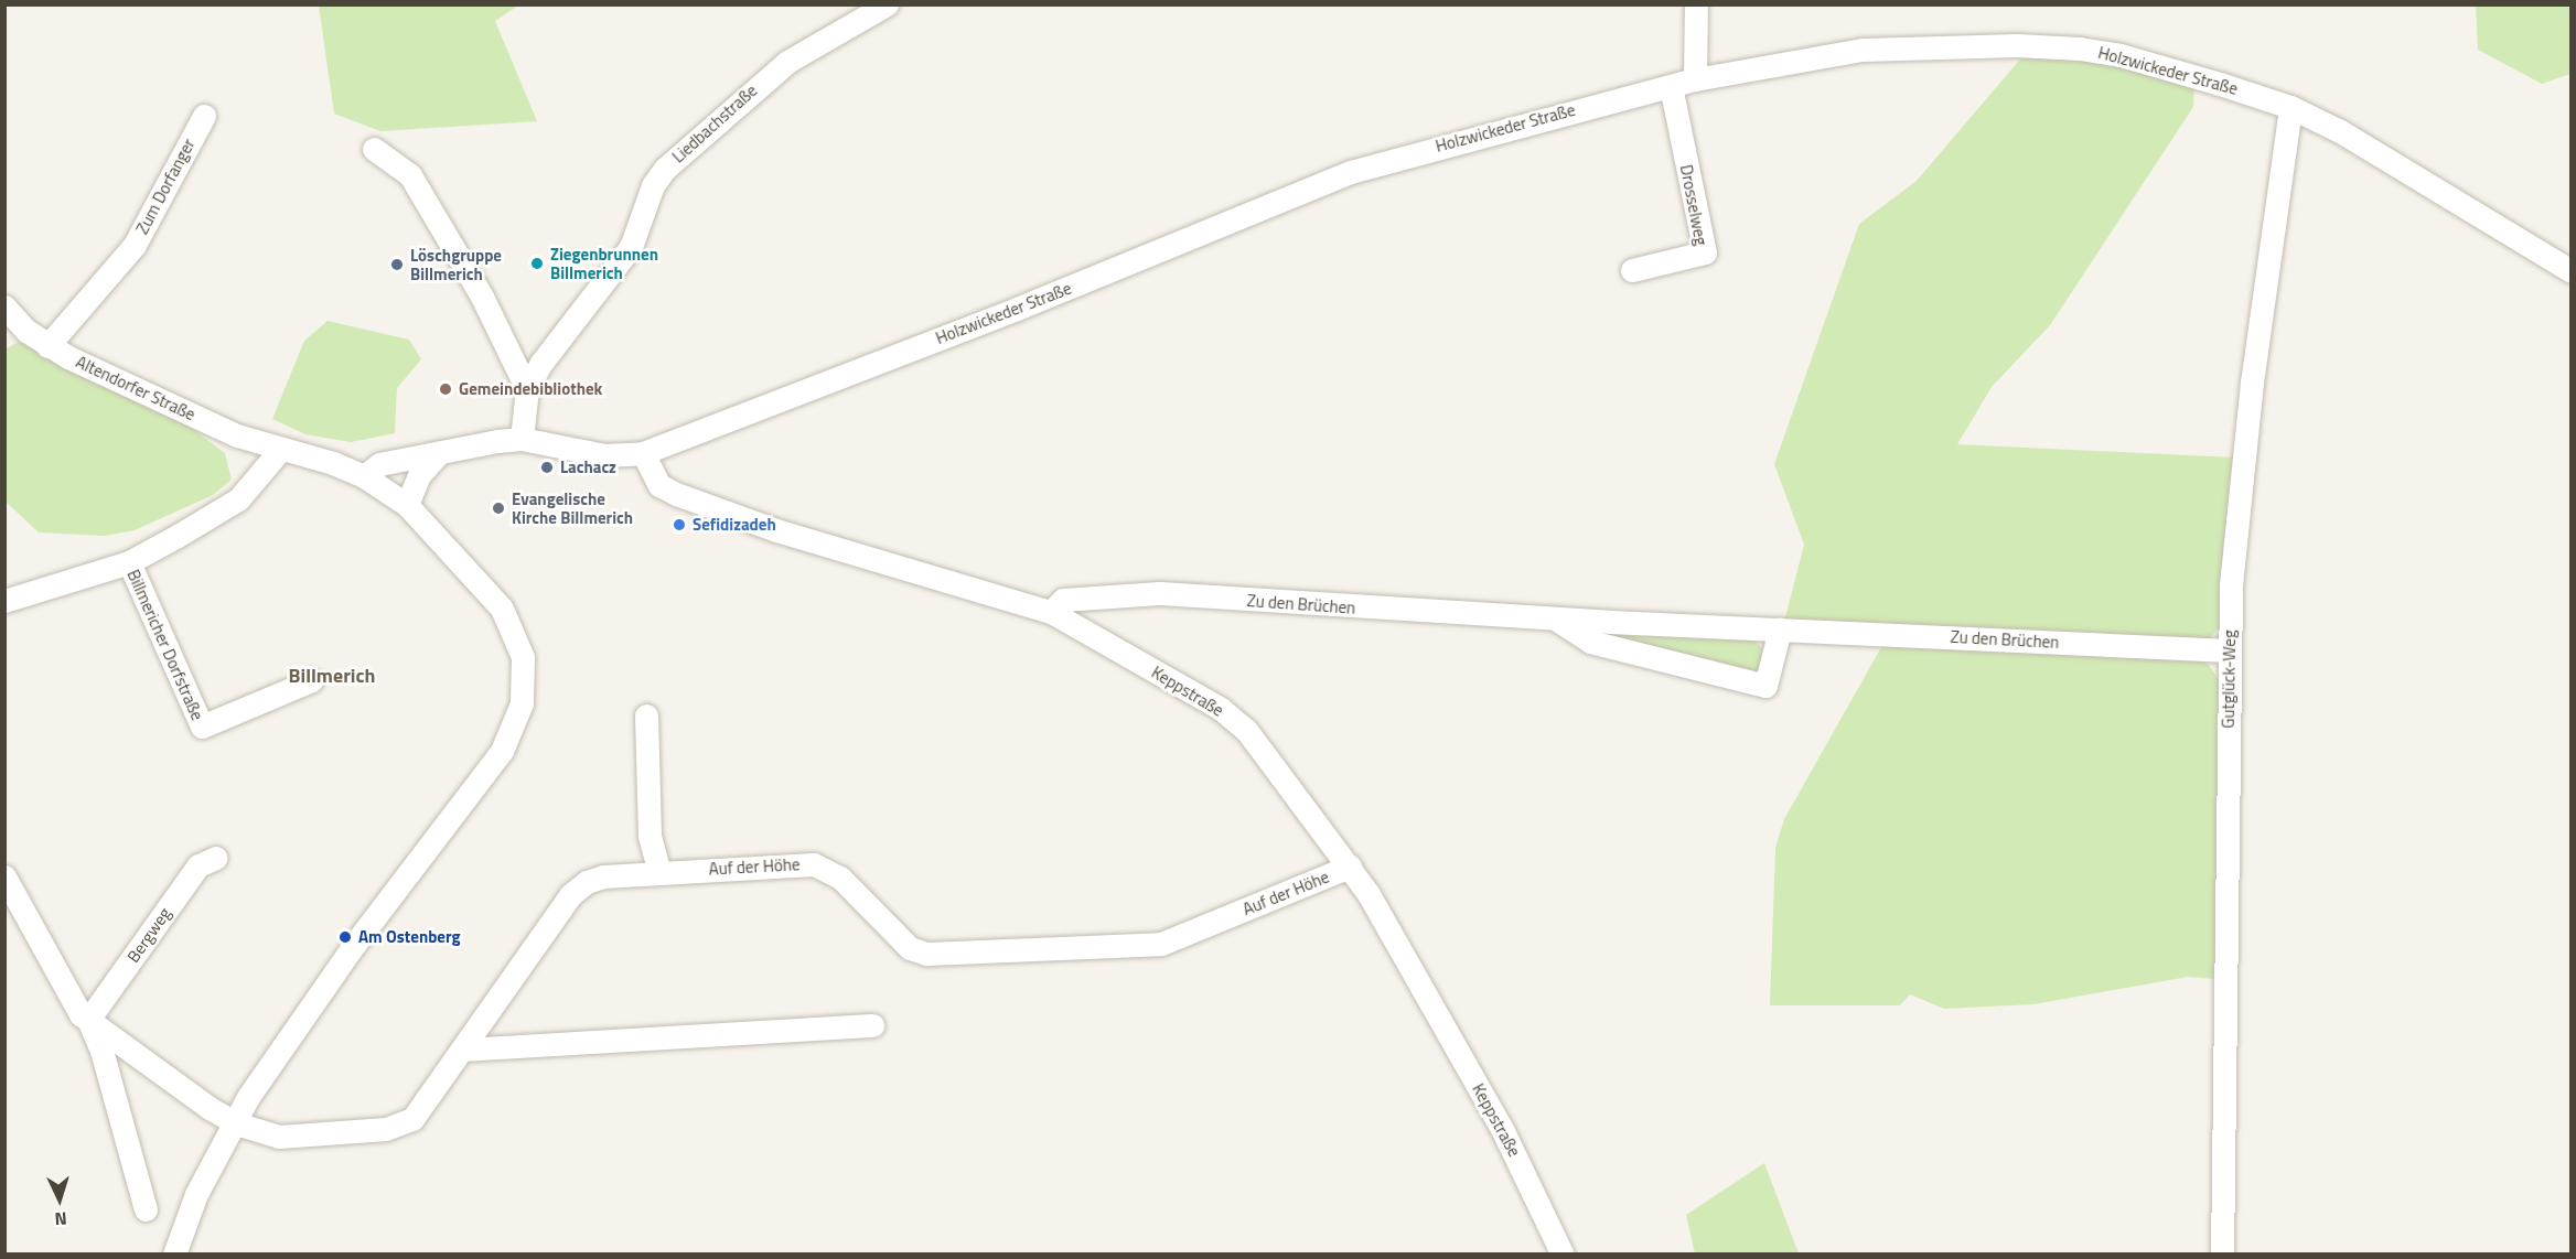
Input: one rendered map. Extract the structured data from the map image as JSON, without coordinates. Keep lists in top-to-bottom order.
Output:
{
  "streets": {
    "street": [
      "Holzwickeder Straße",
      "Liedbachstraße",
      "Zum Dorfanger",
      "Drosselweg",
      "Altendorfer Straße",
      "Zu den Brüchen",
      "Billmericher Dorfstraße",
      "Gutglück-Weg",
      "Keppstraße",
      "Auf der Höhe",
      "Bergweg"
    ]
  },
  "crossings": [
    ["Holzwickeder Straße", "Liedbachstraße"],
    ["Holzwickeder Straße", "Drosselweg"],
    ["Holzwickeder Straße", "Gutglück-Weg"],
    ["Holzwickeder Straße", "Keppstraße"],
    ["Zum Dorfanger", "Altendorfer Straße"],
    ["Altendorfer Straße", "Billmericher Dorfstraße"],
    ["Zu den Brüchen", "Gutglück-Weg"],
    ["Zu den Brüchen", "Keppstraße"],
    ["Keppstraße", "Auf der Höhe"]
  ],
  "districts": ["Billmerich"],
  "places": [
    "Ziegenbrunnen Billmerich",
    "Löschgruppe Billmerich",
    "Gemeindebibliothek",
    "Lachacz",
    "Evangelische Kirche Billmerich",
    "Sefidizadeh",
    "Am Ostenberg"
  ],
  "north": "bottom"
}
